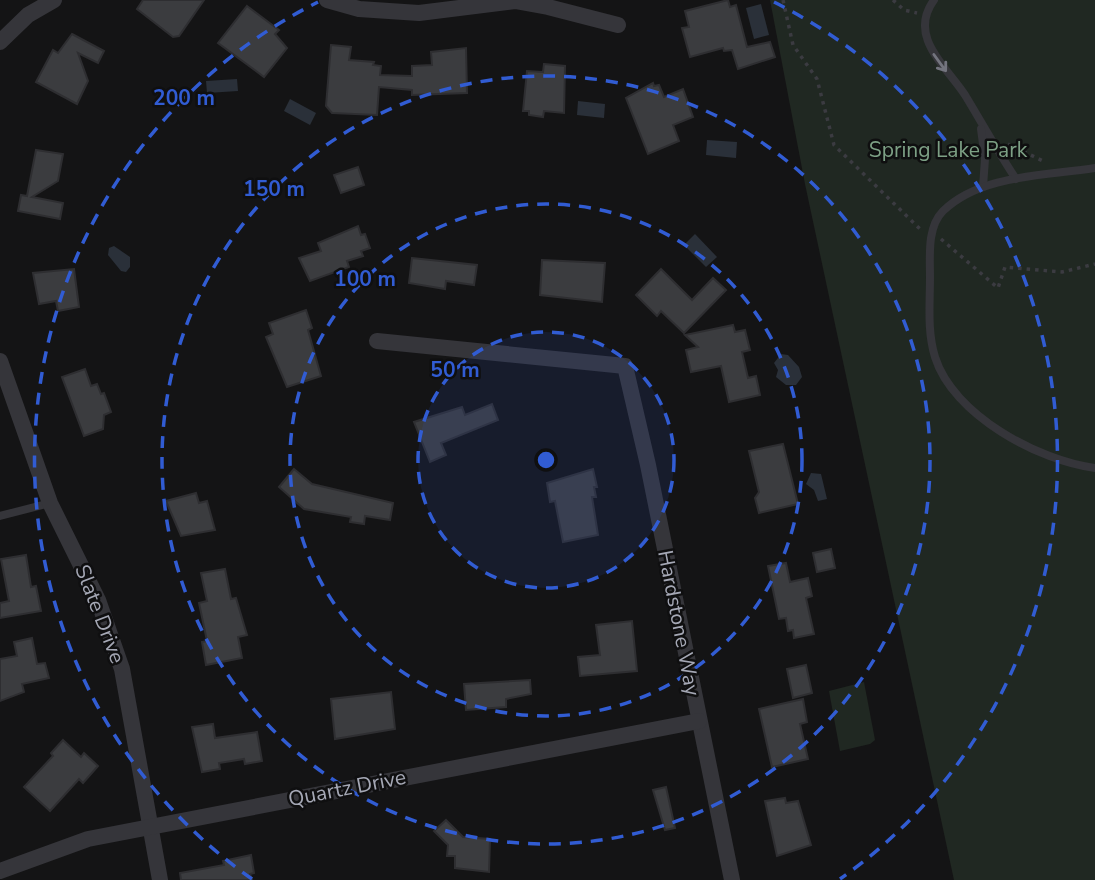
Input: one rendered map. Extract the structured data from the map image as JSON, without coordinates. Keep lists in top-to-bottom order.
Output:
{
  "streets": {
    "street": ["Slate Drive", "Hardstone Way", "Quartz Drive"]
  },
  "crossings": [
    ["Slate Drive", "Quartz Drive"],
    ["Hardstone Way", "Quartz Drive"]
  ],
  "parks": ["Spring Lake Park"],
  "rings": [
    "200 m",
    "150 m",
    "100 m",
    "50 m"
  ]
}
